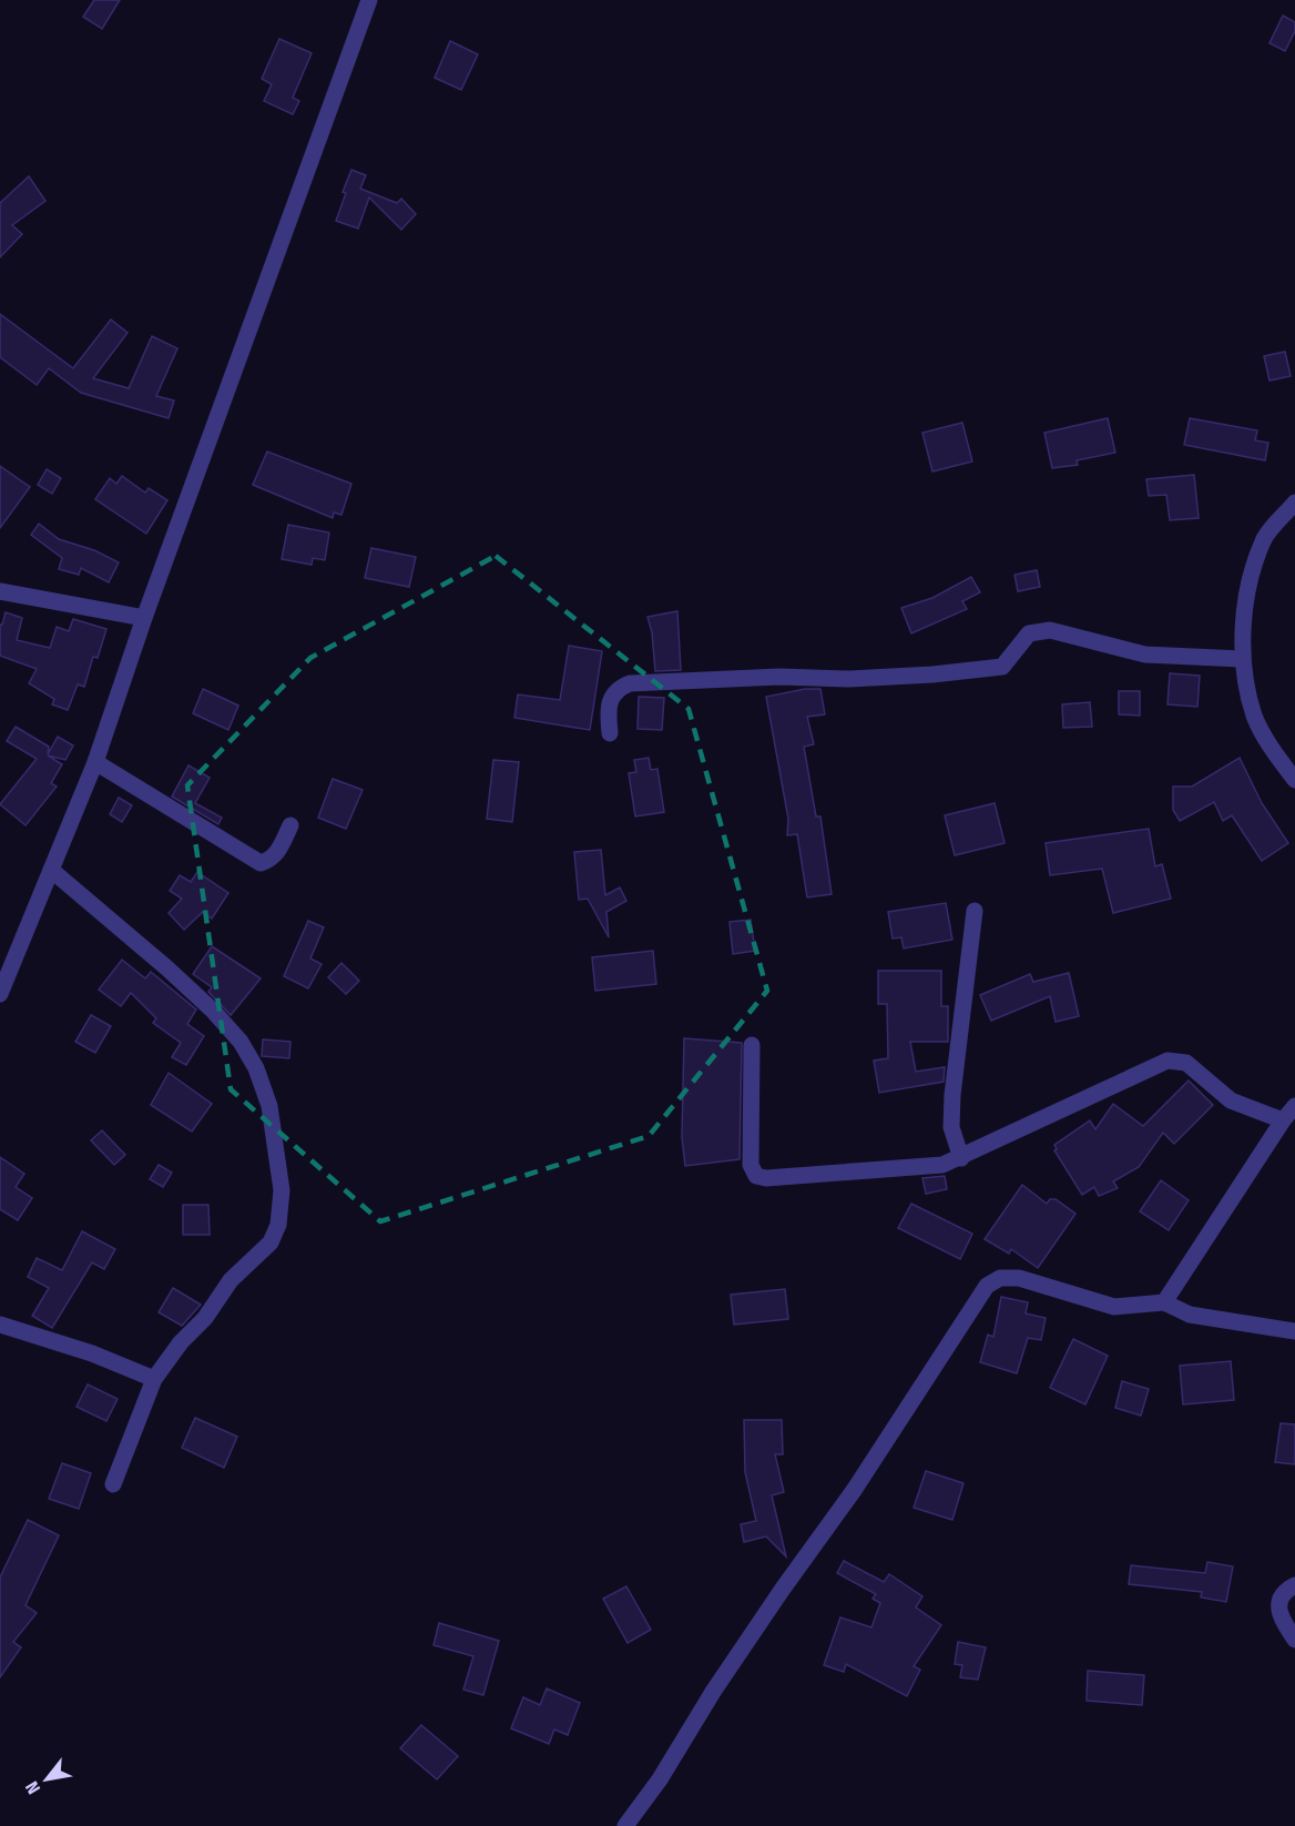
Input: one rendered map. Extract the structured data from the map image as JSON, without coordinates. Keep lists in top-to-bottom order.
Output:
{
  "north": "bottom left"
}
